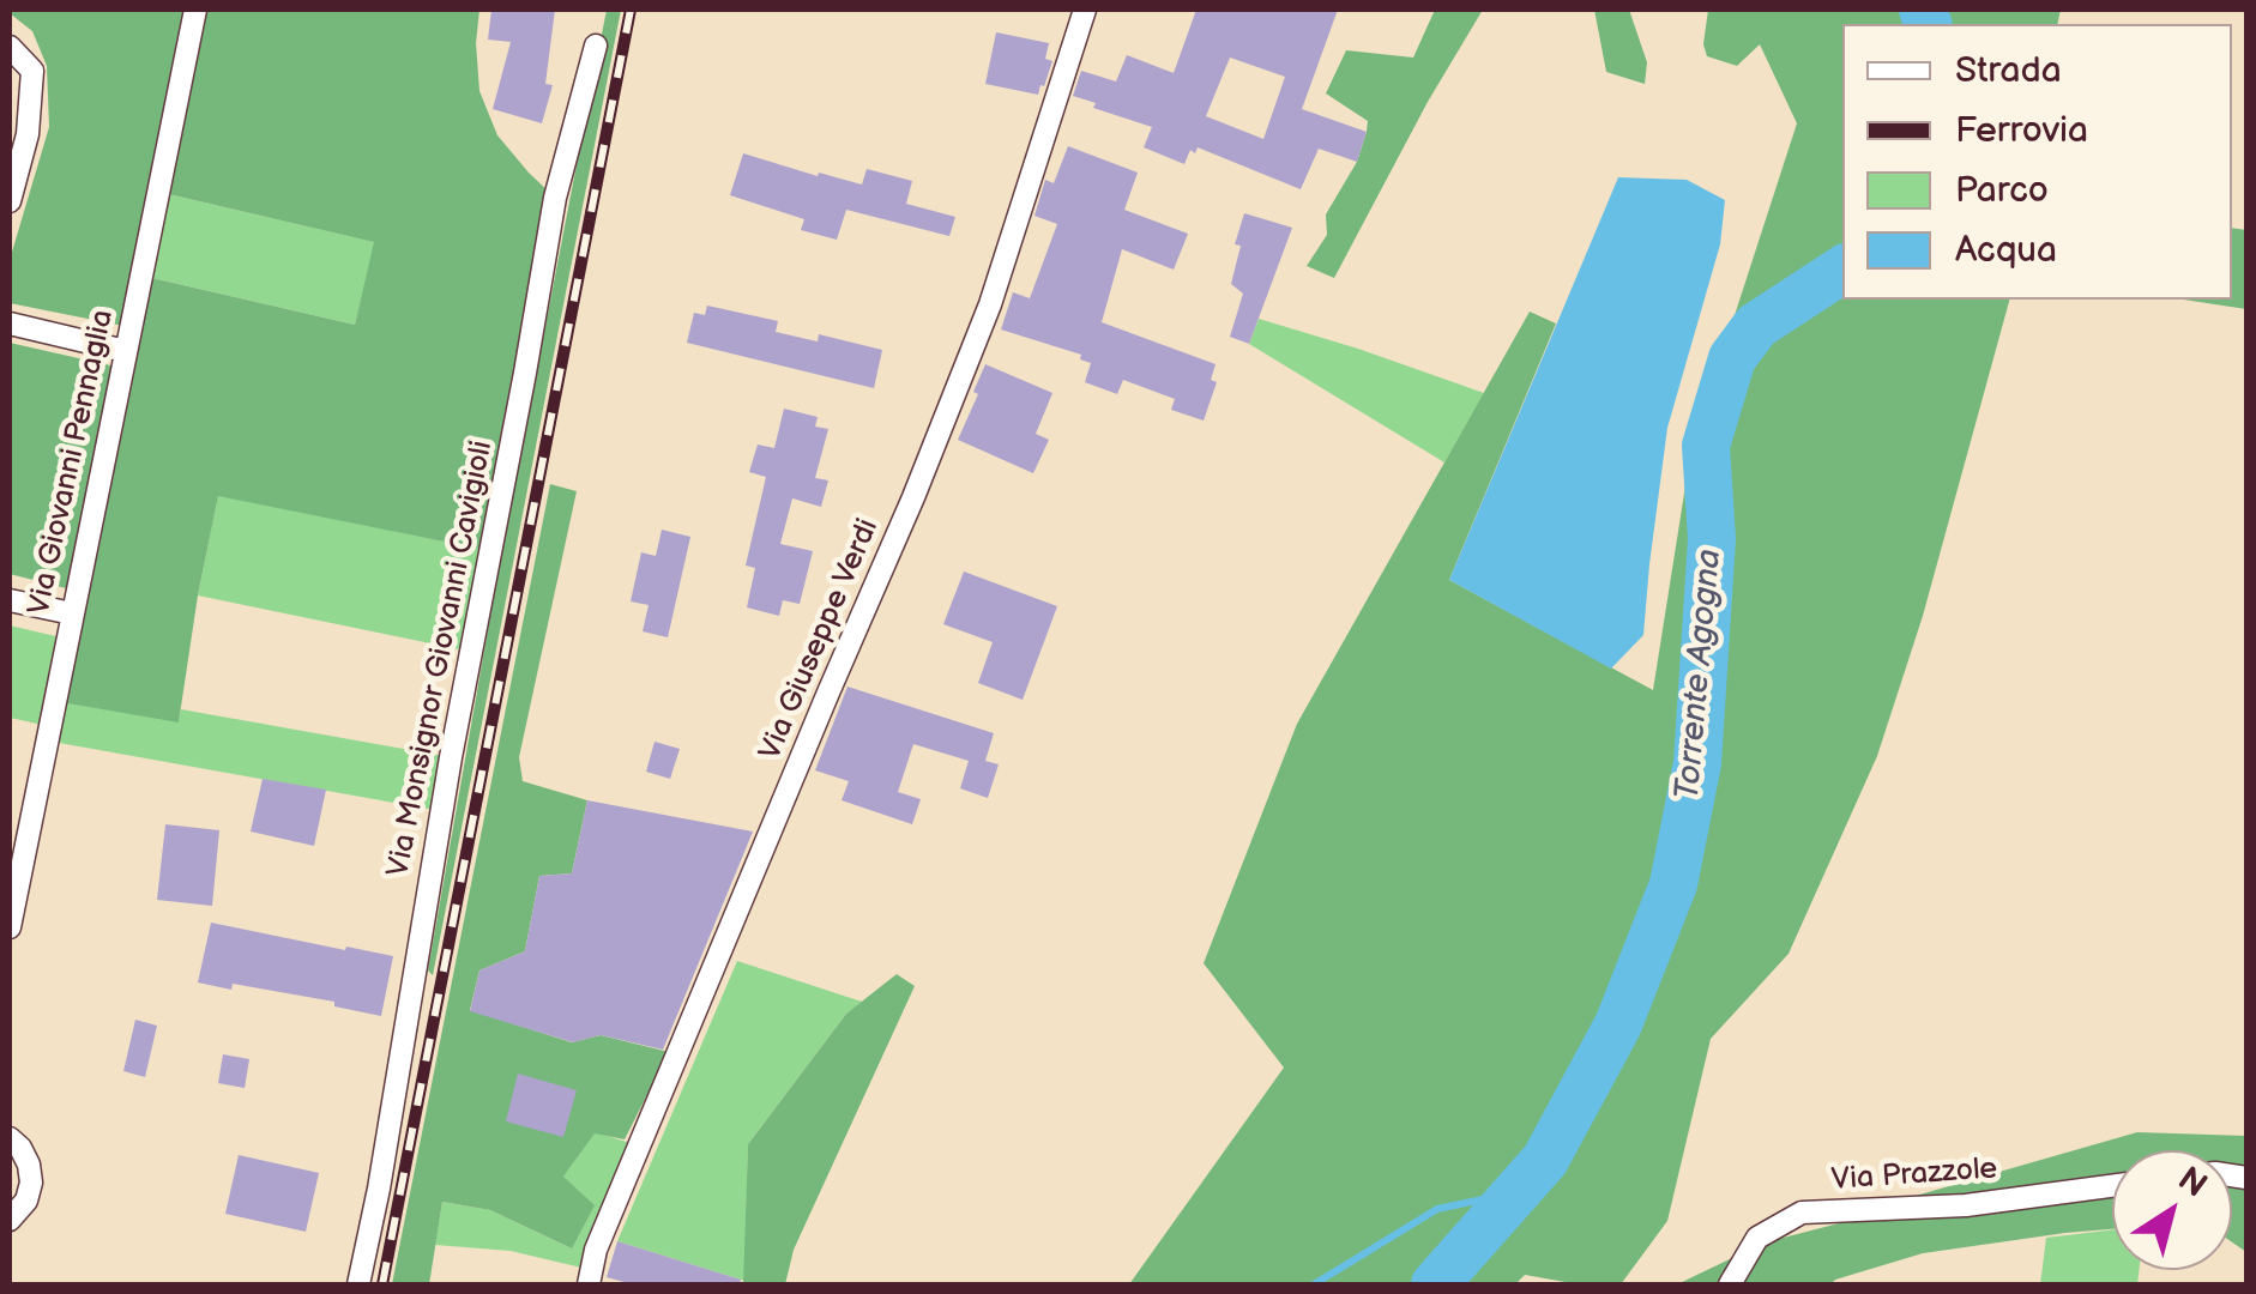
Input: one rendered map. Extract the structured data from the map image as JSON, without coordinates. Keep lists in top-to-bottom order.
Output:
{
  "streets": {
    "street": [
      "Via Giovanni Pennaglia",
      "Via Giuseppe Verdi",
      "Via Monsignor Giovanni Cavigioli",
      "Via Prazzole"
    ]
  },
  "water": ["Torrente Agogna"],
  "legend": [
    "Strada",
    "Ferrovia",
    "Parco",
    "Acqua"
  ],
  "north": "top right"
}
